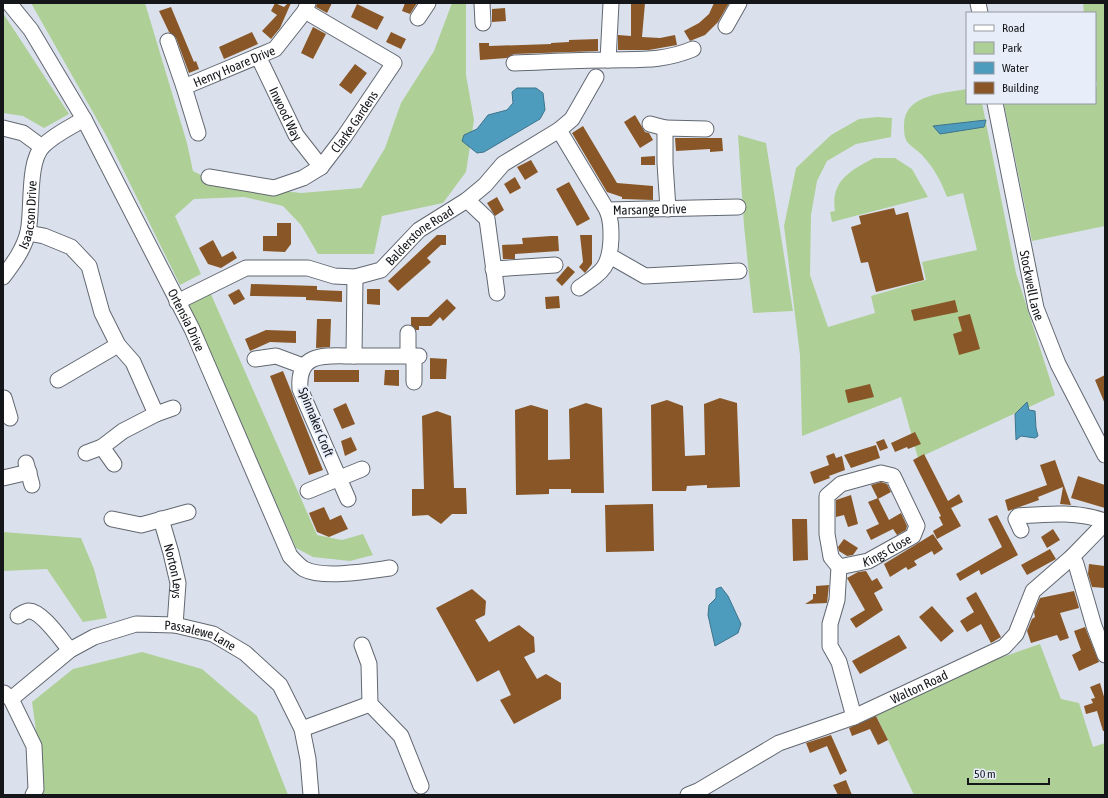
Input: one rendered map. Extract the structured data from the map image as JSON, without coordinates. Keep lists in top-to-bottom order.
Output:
{
  "streets": {
    "street": [
      "Henry Hoare Drive",
      "Inwood Way",
      "Clarke Gardens",
      "Marsange Drive",
      "Isaacson Drive",
      "Balderstone Road",
      "Stockwell Lane",
      "Ortensia Drive",
      "Spinnaker Croft",
      "Kings Close",
      "Norton Leys",
      "Passalewe Lane",
      "Walton Road"
    ]
  },
  "crossings": [
    ["Henry Hoare Drive", "Inwood Way"],
    ["Henry Hoare Drive", "Clarke Gardens"],
    ["Inwood Way", "Clarke Gardens"],
    ["Marsange Drive", "Balderstone Road"],
    ["Isaacson Drive", "Ortensia Drive"],
    ["Balderstone Road", "Ortensia Drive"],
    ["Norton Leys", "Passalewe Lane"]
  ],
  "legend": [
    "Road",
    "Park",
    "Water",
    "Building"
  ],
  "scale_bar": "50 m"
}
